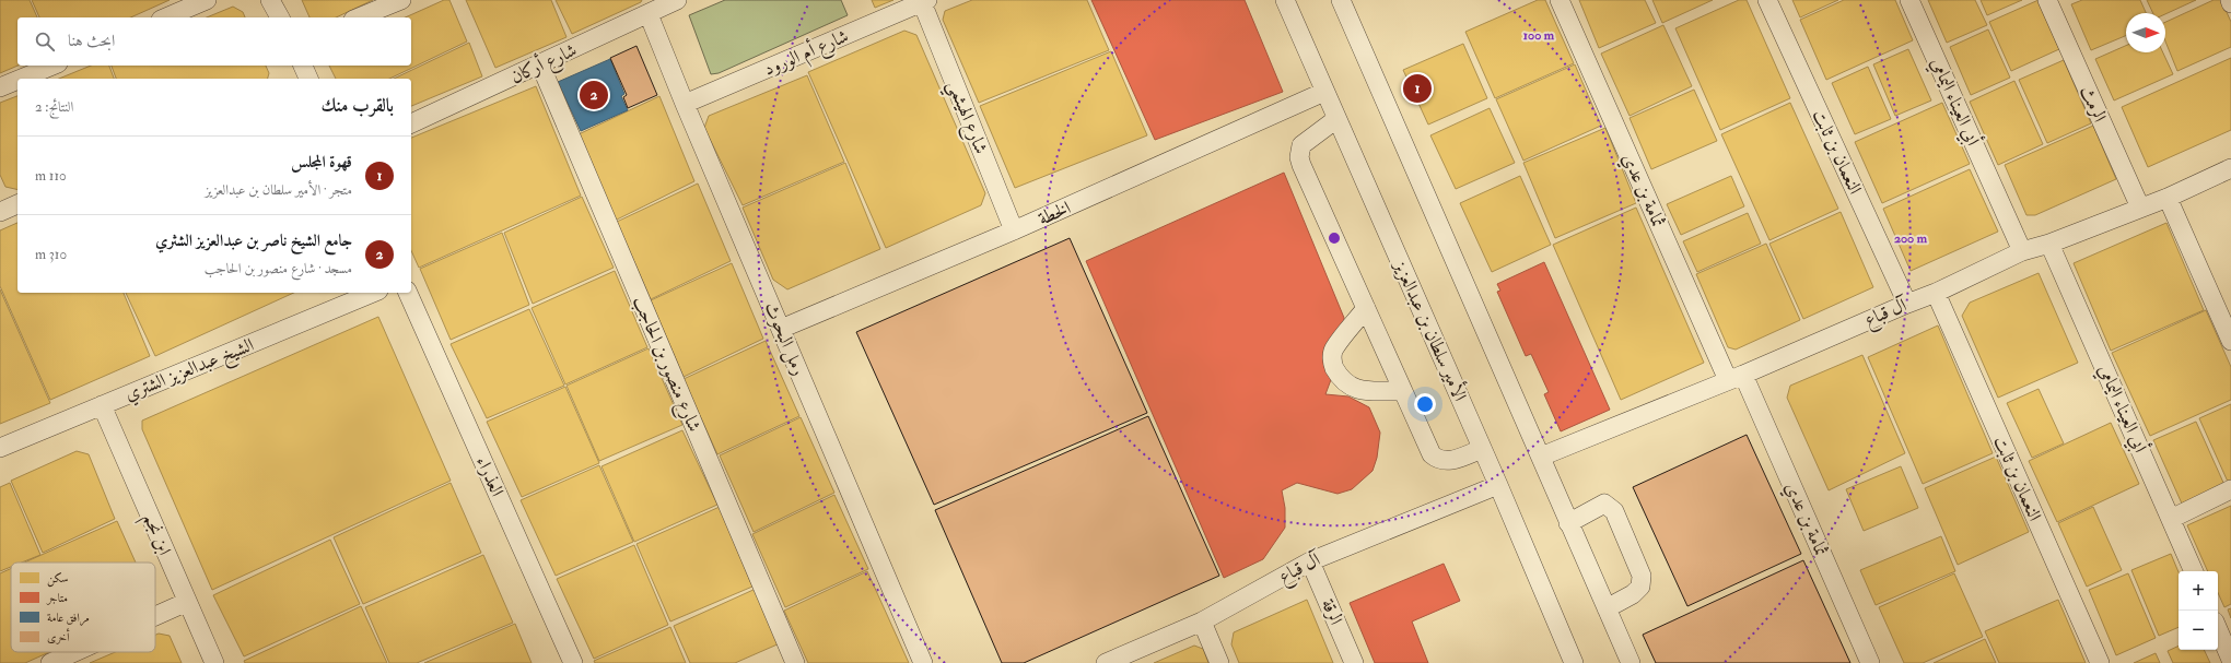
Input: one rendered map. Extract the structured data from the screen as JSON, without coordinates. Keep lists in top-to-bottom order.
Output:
{
  "streets": {
    "street": [
      "شارع أم الورود",
      "شارع أركان",
      "أبي العيناء اليمامي",
      "الرمث",
      "شارع الهيثمي",
      "النعمان بن ثابت",
      "ثمامة بن عدي",
      "الخطة",
      "آل قباع",
      "الأمير سلطان بن عبدالعزيز",
      "رمل البحوث",
      "شارع منصور بن الحاجب",
      "الشيخ عبدالعزيز الشتري",
      "العذراء",
      "ابن نجم",
      "الرقة"
    ]
  },
  "crossings": [
    ["شارع أم الورود", "شارع الهيثمي"],
    ["شارع أم الورود", "رمل البحوث"],
    ["شارع أركان", "رمل البحوث"],
    ["شارع أركان", "شارع منصور بن الحاجب"],
    ["أبي العيناء اليمامي", "آل قباع"],
    ["الرمث", "آل قباع"],
    ["شارع الهيثمي", "الخطة"],
    ["النعمان بن ثابت", "آل قباع"],
    ["ثمامة بن عدي", "آل قباع"],
    ["الخطة", "الأمير سلطان بن عبدالعزيز"],
    ["الخطة", "رمل البحوث"],
    ["آل قباع", "الأمير سلطان بن عبدالعزيز"],
    ["آل قباع", "الرقة"],
    ["الشيخ عبدالعزيز الشتري", "ابن نجم"]
  ],
  "legend": [
    "سكن",
    "متاجر",
    "مرافق عامة",
    "أخرى"
  ],
  "north": "right",
  "page": {
    "search": "ابحث هنا",
    "pins": ["1", "2"],
    "heading": ["بالقرب منك", "النتائج: 2"],
    "list": [
      {
        "mark": "1",
        "name": "قهوة المجلس",
        "note": "متجر · الأمير سلطان بن عبدالعزيز",
        "value": "110 m"
      },
      {
        "mark": "2",
        "name": "جامع الشيخ ناصر بن عبدالعزيز الشثري",
        "note": "مسجد · شارع منصور بن الحاجب",
        "value": "310 m"
      }
    ],
    "map_buttons": ["+", "−"]
  },
  "rings": ["100 m", "200 m"]
}
